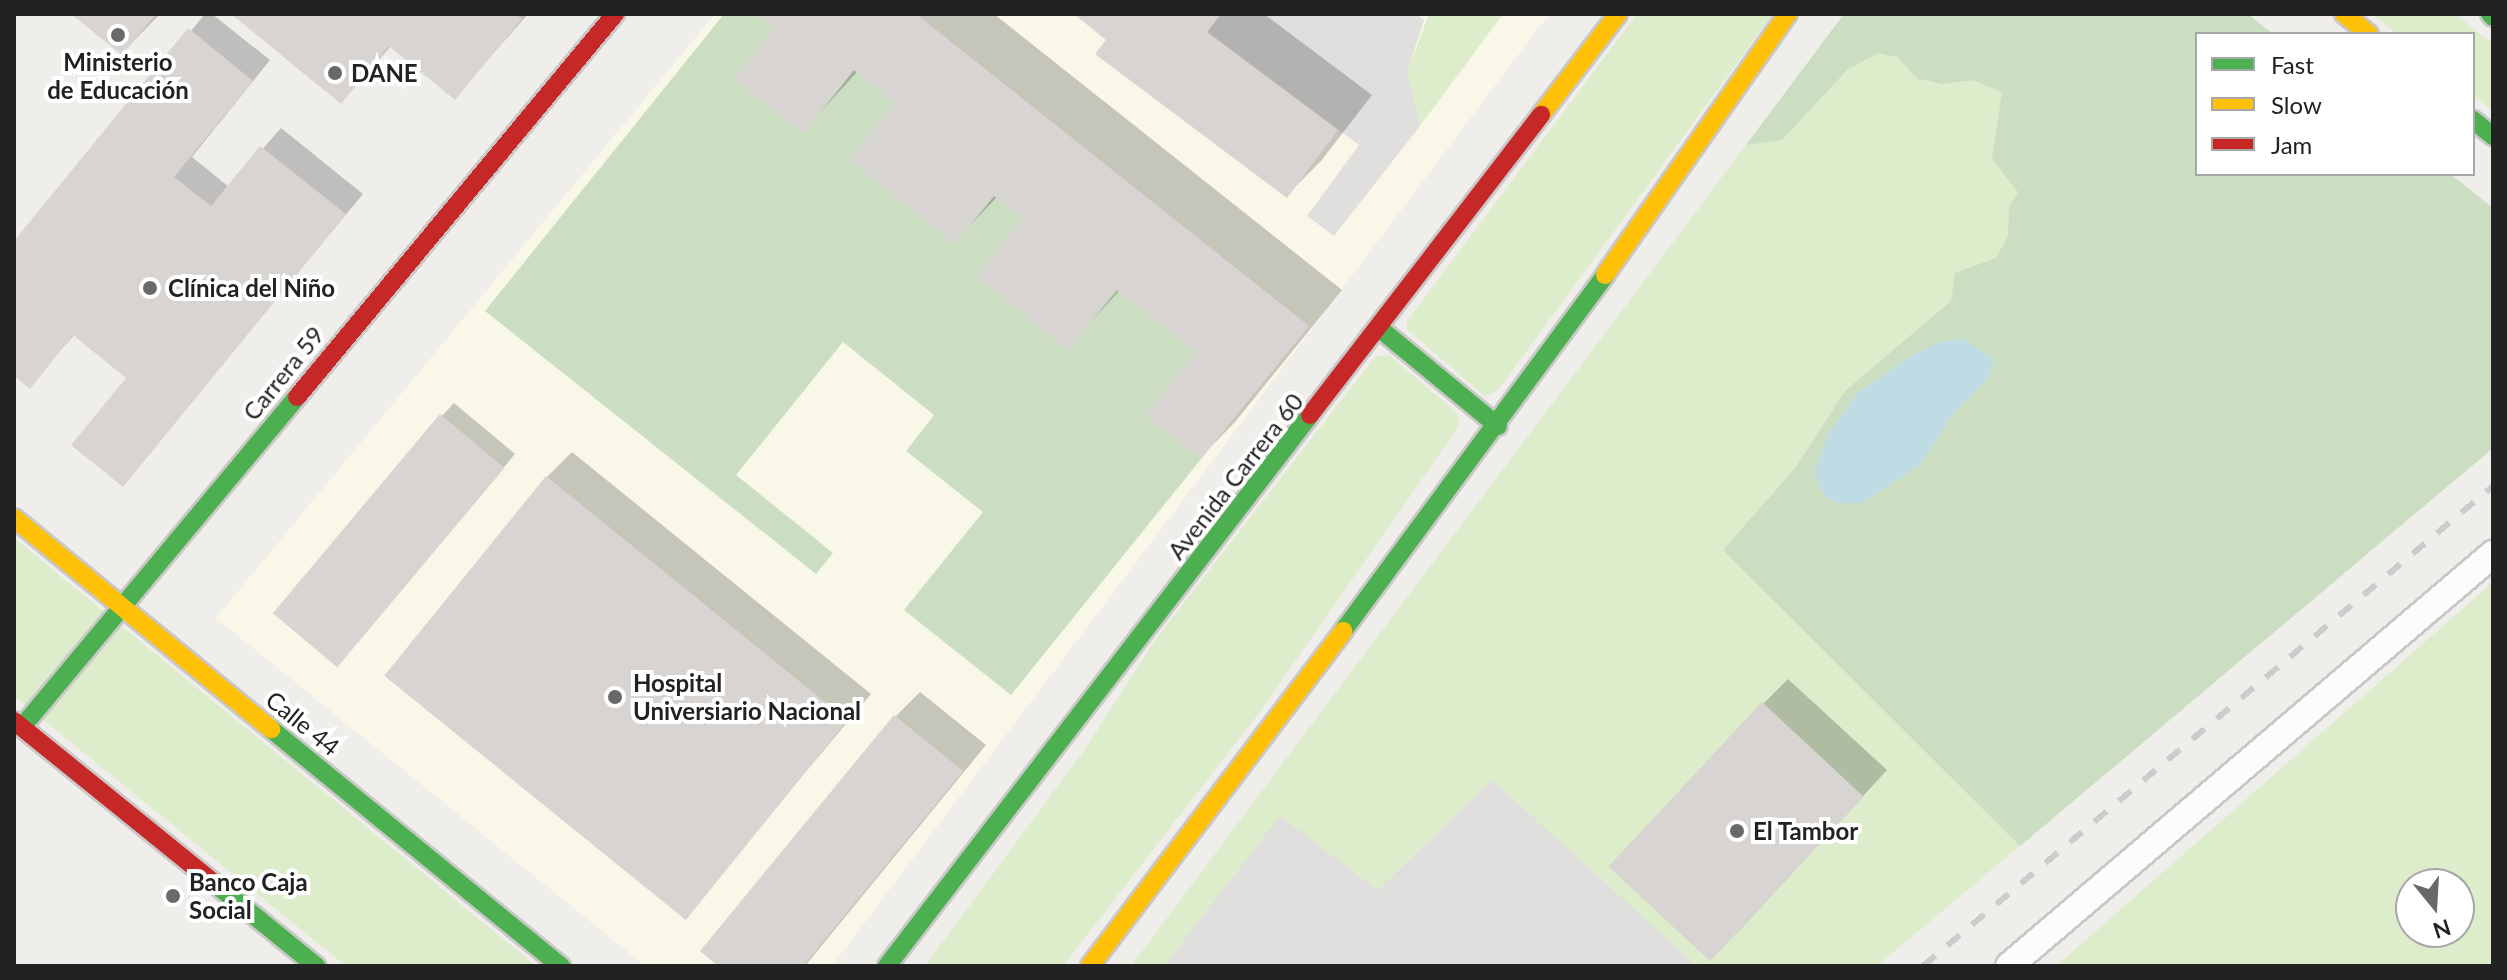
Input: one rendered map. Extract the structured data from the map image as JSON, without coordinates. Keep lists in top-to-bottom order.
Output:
{
  "streets": {
    "main road": ["Carrera 59", "Avenida Carrera 60", "Calle 44"]
  },
  "crossings": [
    ["Carrera 59", "Calle 44"]
  ],
  "places": [
    "Ministerio de Educación",
    "DANE",
    "Clínica del Niño",
    "Hospital Universiario Nacional",
    "El Tambor",
    "Banco Caja Social"
  ],
  "legend": ["Fast", "Slow", "Jam"],
  "north": "bottom"
}
